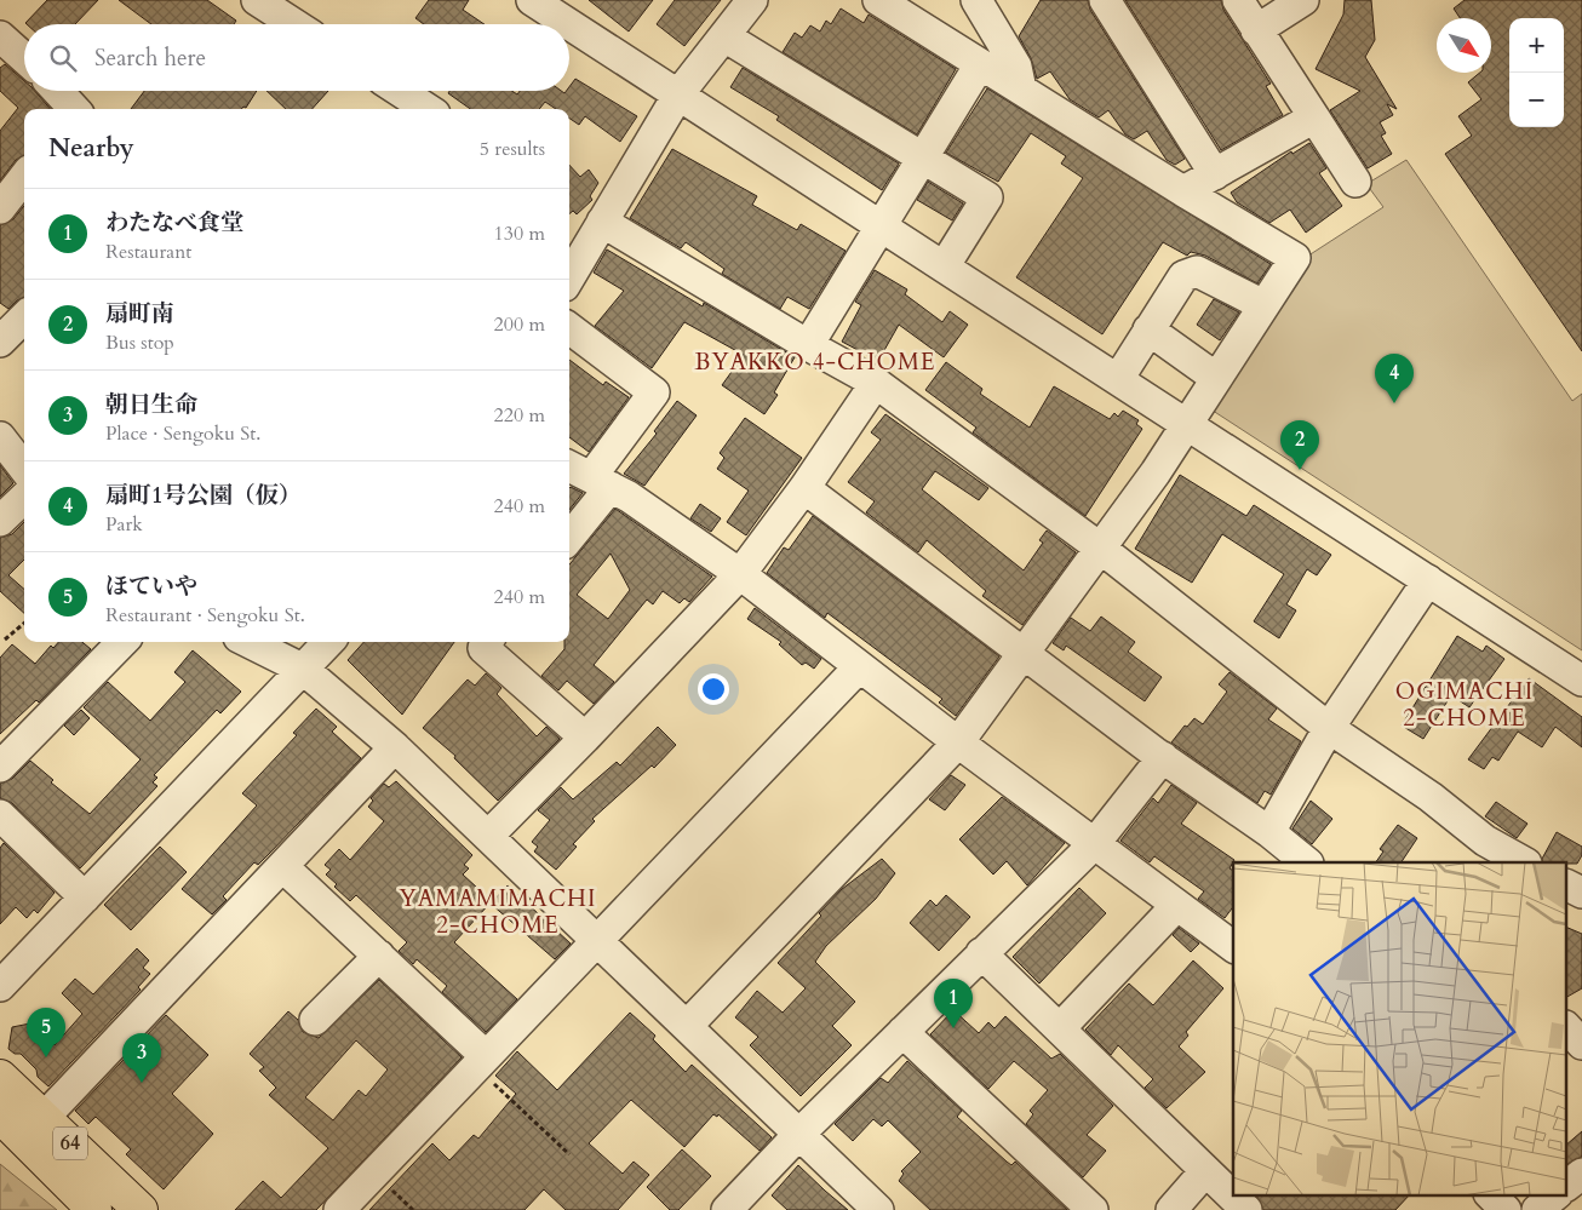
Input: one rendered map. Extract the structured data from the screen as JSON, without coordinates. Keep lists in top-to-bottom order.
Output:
{
  "streets": {
    "main road": ["64"]
  },
  "districts": ["BYAKKO 4-CHOME", "OGIMACHI 2-CHOME", "YAMAMIMACHI 2-CHOME"],
  "north": "bottom right",
  "page": {
    "map_buttons": ["+", "−"],
    "search": "Search here",
    "heading": ["Nearby", "5 results"],
    "list": [
      {
        "mark": "1",
        "name": "わたなべ食堂",
        "note": "Restaurant",
        "value": "130 m"
      },
      {
        "mark": "2",
        "name": "扇町南",
        "note": "Bus stop",
        "value": "200 m"
      },
      {
        "mark": "3",
        "name": "朝日生命",
        "note": "Place · Sengoku St.",
        "value": "220 m"
      },
      {
        "mark": "4",
        "name": "扇町1号公園（仮）",
        "note": "Park",
        "value": "240 m"
      },
      {
        "mark": "5",
        "name": "ほていや",
        "note": "Restaurant · Sengoku St.",
        "value": "240 m"
      }
    ],
    "pins": [
      "4",
      "2",
      "1",
      "5",
      "3"
    ]
  }
}
